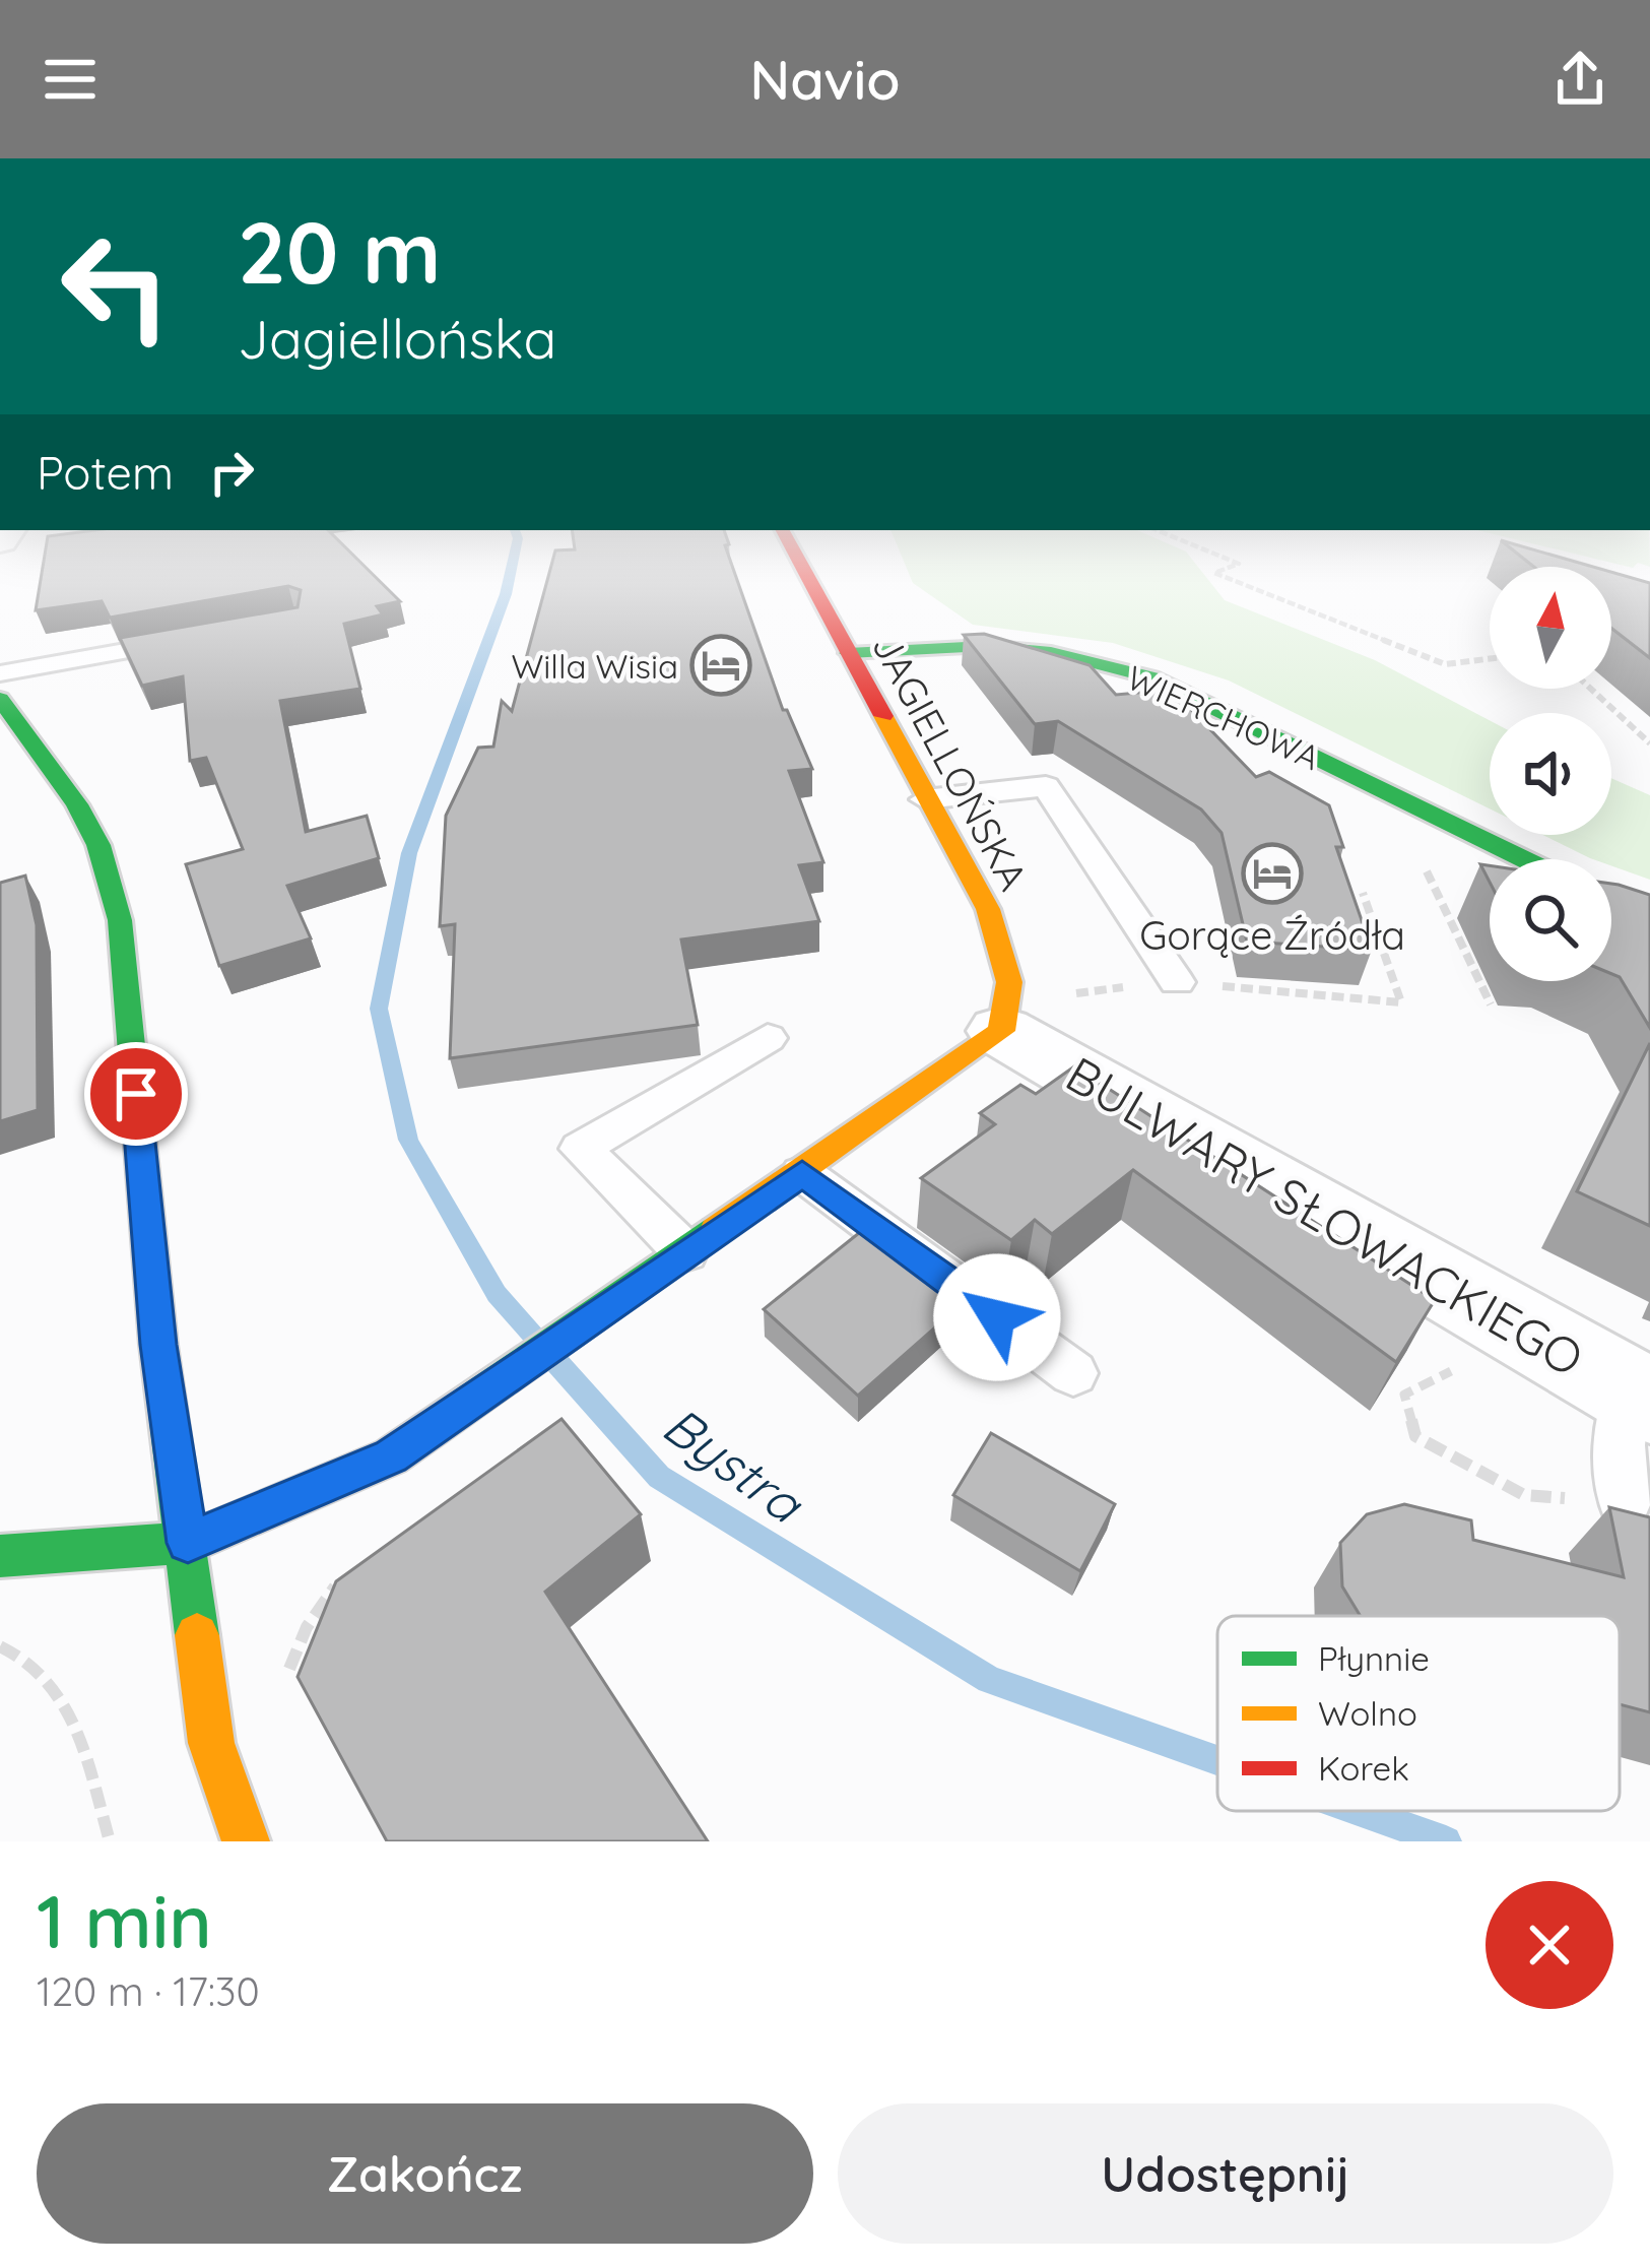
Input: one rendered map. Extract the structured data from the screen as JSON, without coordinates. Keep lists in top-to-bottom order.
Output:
{
  "streets": {
    "street": ["WIERCHOWA", "JAGIELLOŃSKA", "BULWARY SŁOWACKIEGO"]
  },
  "crossings": [
    ["WIERCHOWA", "JAGIELLOŃSKA"],
    ["JAGIELLOŃSKA", "BULWARY SŁOWACKIEGO"]
  ],
  "water": ["Bystra"],
  "places": {
    "hotel": ["Willa Wisia", "Gorące Źródła"]
  },
  "legend": ["Płynnie", "Wolno", "Korek"],
  "north": "top",
  "page": {
    "header": "Navio",
    "turn": ["20 m", "Jagiellońska"],
    "then": "Potem",
    "heading": ["1 min", "120 m · 17:30"],
    "buttons": ["Zakończ", "Udostępnij"]
  }
}
